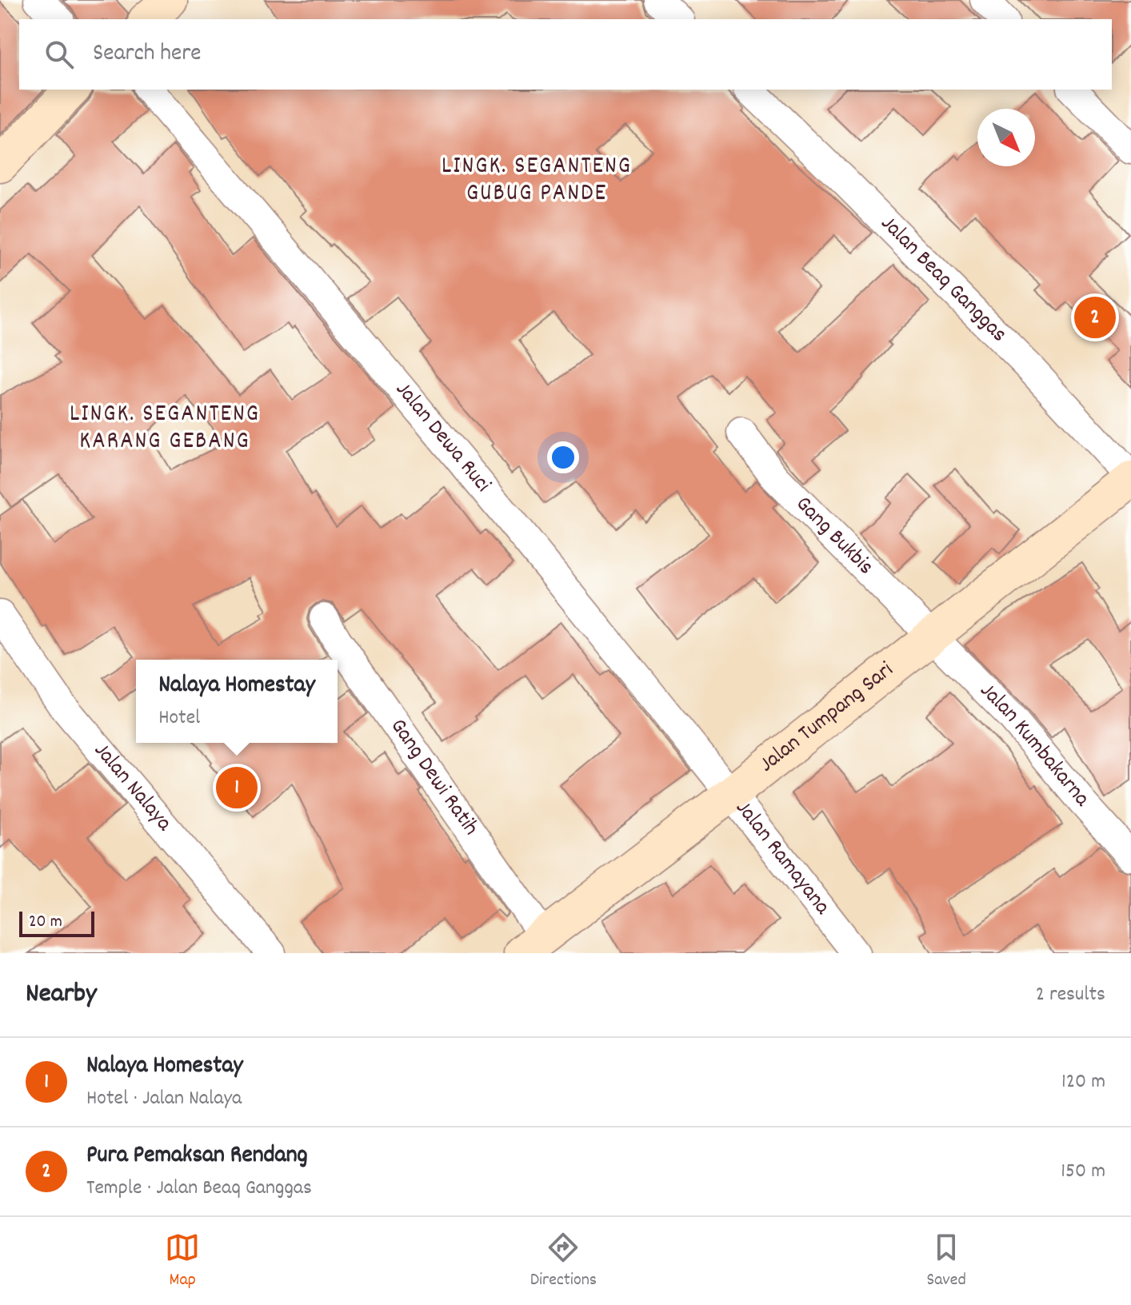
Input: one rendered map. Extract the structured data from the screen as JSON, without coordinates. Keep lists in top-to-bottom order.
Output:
{
  "streets": {
    "main road": ["Jalan Tumpang Sari"],
    "street": [
      "Jalan Beaq Ganggas",
      "Jalan Dewa Ruci",
      "Gang Bukbis",
      "Jalan Kumbakarna",
      "Gang Dewi Ratih",
      "Jalan Nalaya",
      "Jalan Ramayana"
    ]
  },
  "crossings": [
    ["Jalan Beaq Ganggas", "Jalan Tumpang Sari"],
    ["Jalan Dewa Ruci", "Jalan Tumpang Sari"],
    ["Jalan Dewa Ruci", "Jalan Ramayana"],
    ["Gang Bukbis", "Jalan Tumpang Sari"],
    ["Gang Bukbis", "Jalan Kumbakarna"],
    ["Jalan Tumpang Sari", "Jalan Kumbakarna"],
    ["Jalan Tumpang Sari", "Gang Dewi Ratih"],
    ["Jalan Tumpang Sari", "Jalan Ramayana"]
  ],
  "districts": ["LINGK. SEGANTENG GUBUG PANDE", "LINGK. SEGANTENG KARANG GEBANG"],
  "scale_bar": "20 m",
  "north": "bottom right",
  "page": {
    "search": "Search here",
    "pins": ["2", "1"],
    "popup": ["Nalaya Homestay", "Hotel"],
    "scale": "20 m",
    "heading": ["Nearby", "2 results"],
    "list": [
      {
        "mark": "1",
        "name": "Nalaya Homestay",
        "note": "Hotel · Jalan Nalaya",
        "value": "120 m"
      },
      {
        "mark": "2",
        "name": "Pura Pemaksan Rendang",
        "note": "Temple · Jalan Beaq Ganggas",
        "value": "150 m"
      }
    ],
    "nav": ["Map", "Directions", "Saved"]
  }
}
